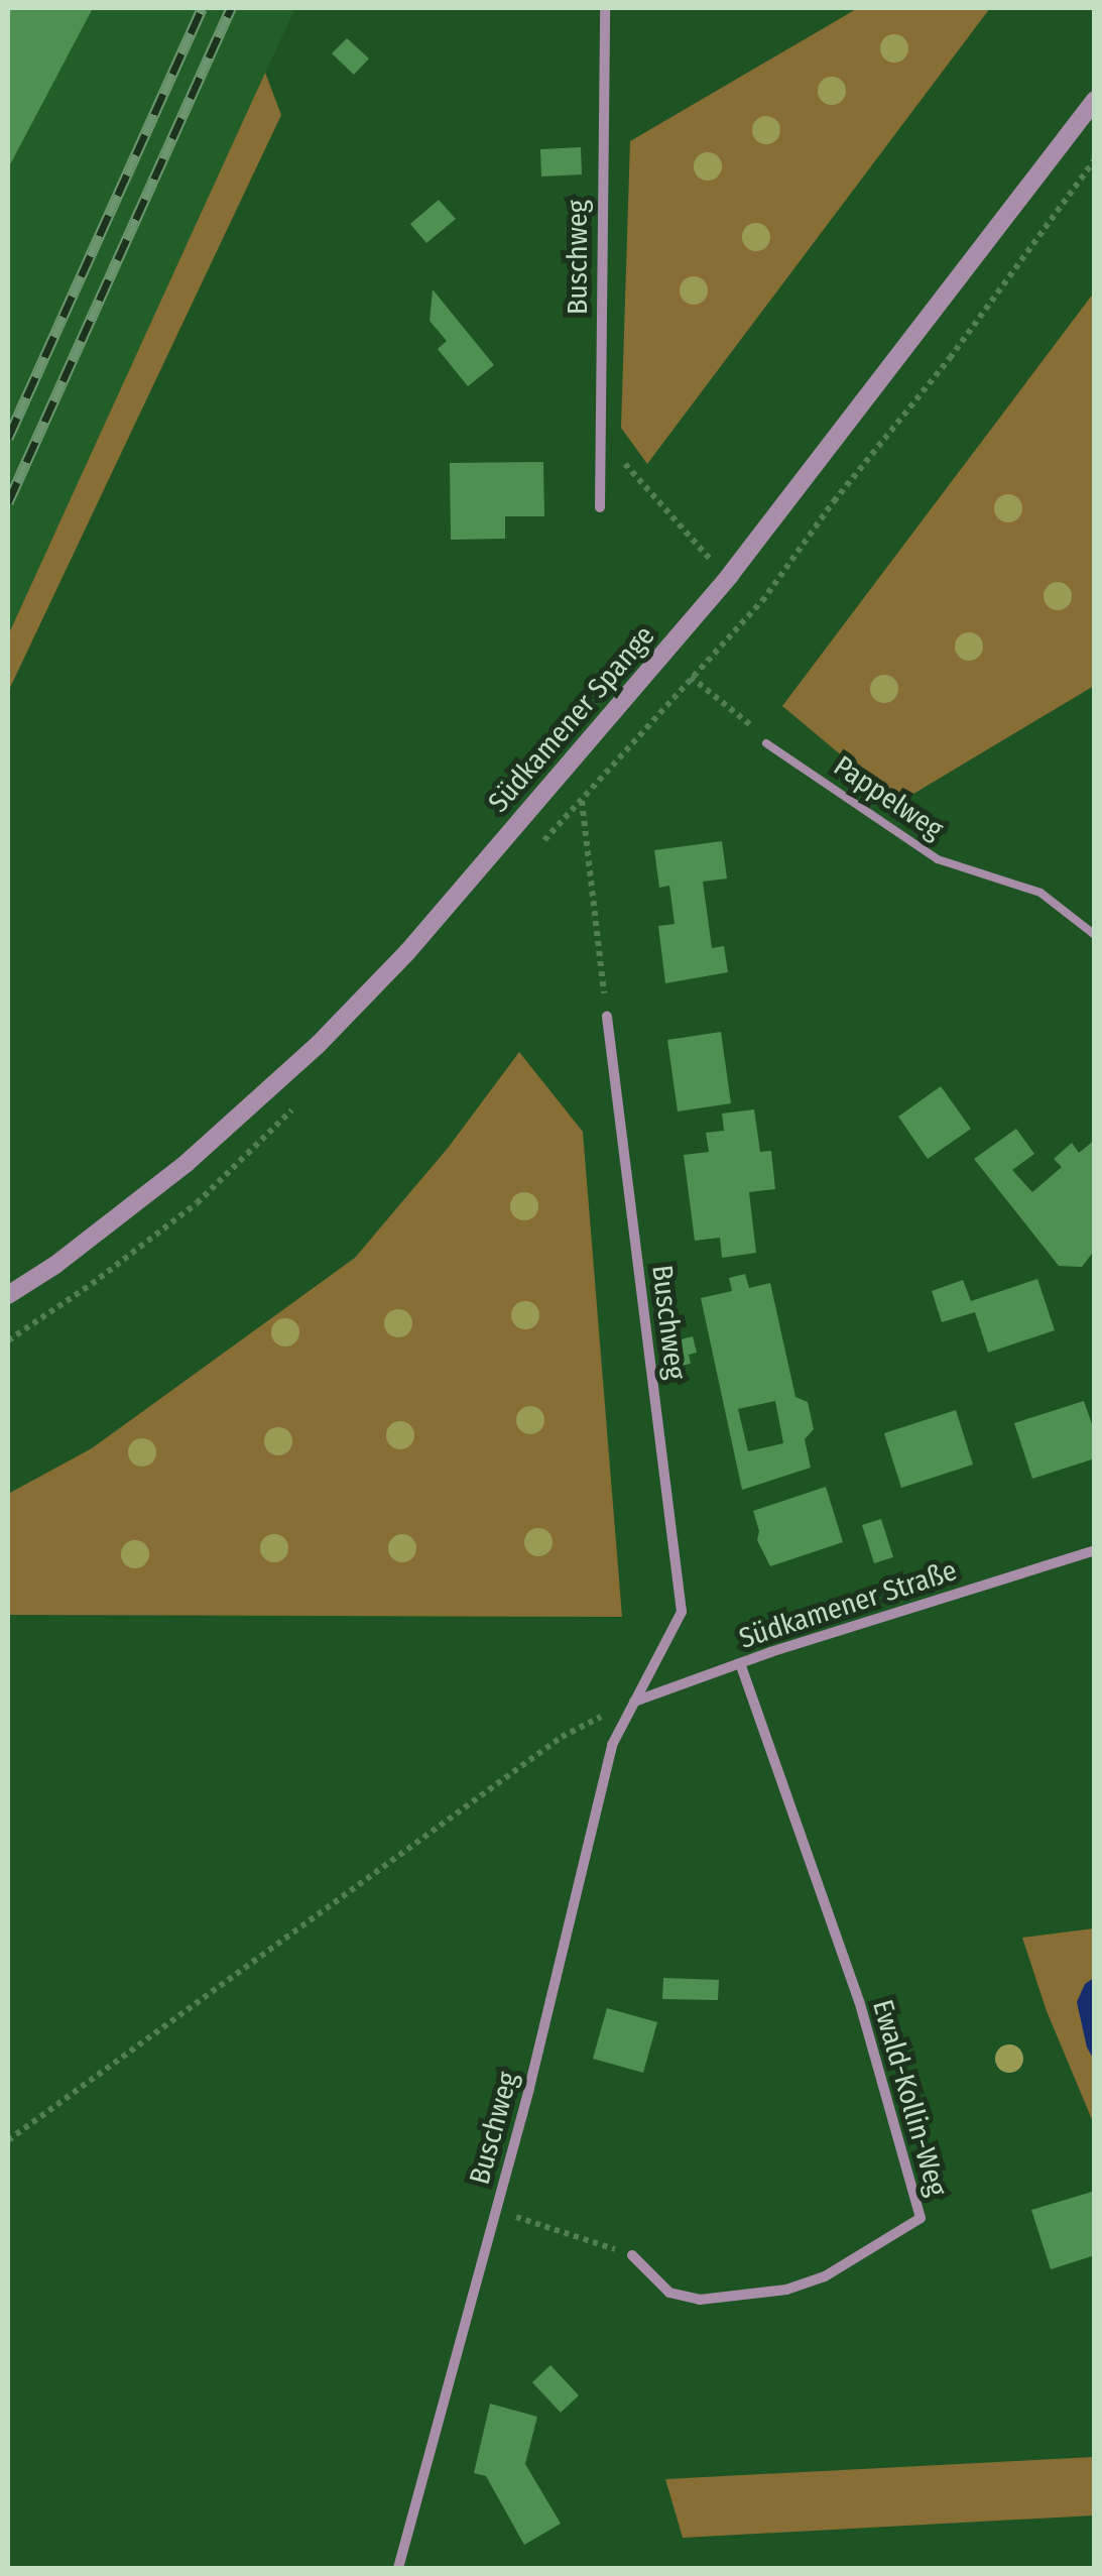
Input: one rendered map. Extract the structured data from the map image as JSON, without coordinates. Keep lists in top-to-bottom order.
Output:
{
  "streets": {
    "street": [
      "Buschweg",
      "Südkamener Spange",
      "Südkamener Straße",
      "Ewald-Kollin-Weg"
    ],
    "lane": ["Pappelweg"]
  },
  "crossings": [
    ["Buschweg", "Südkamener Straße"],
    ["Südkamener Straße", "Ewald-Kollin-Weg"]
  ]
}
